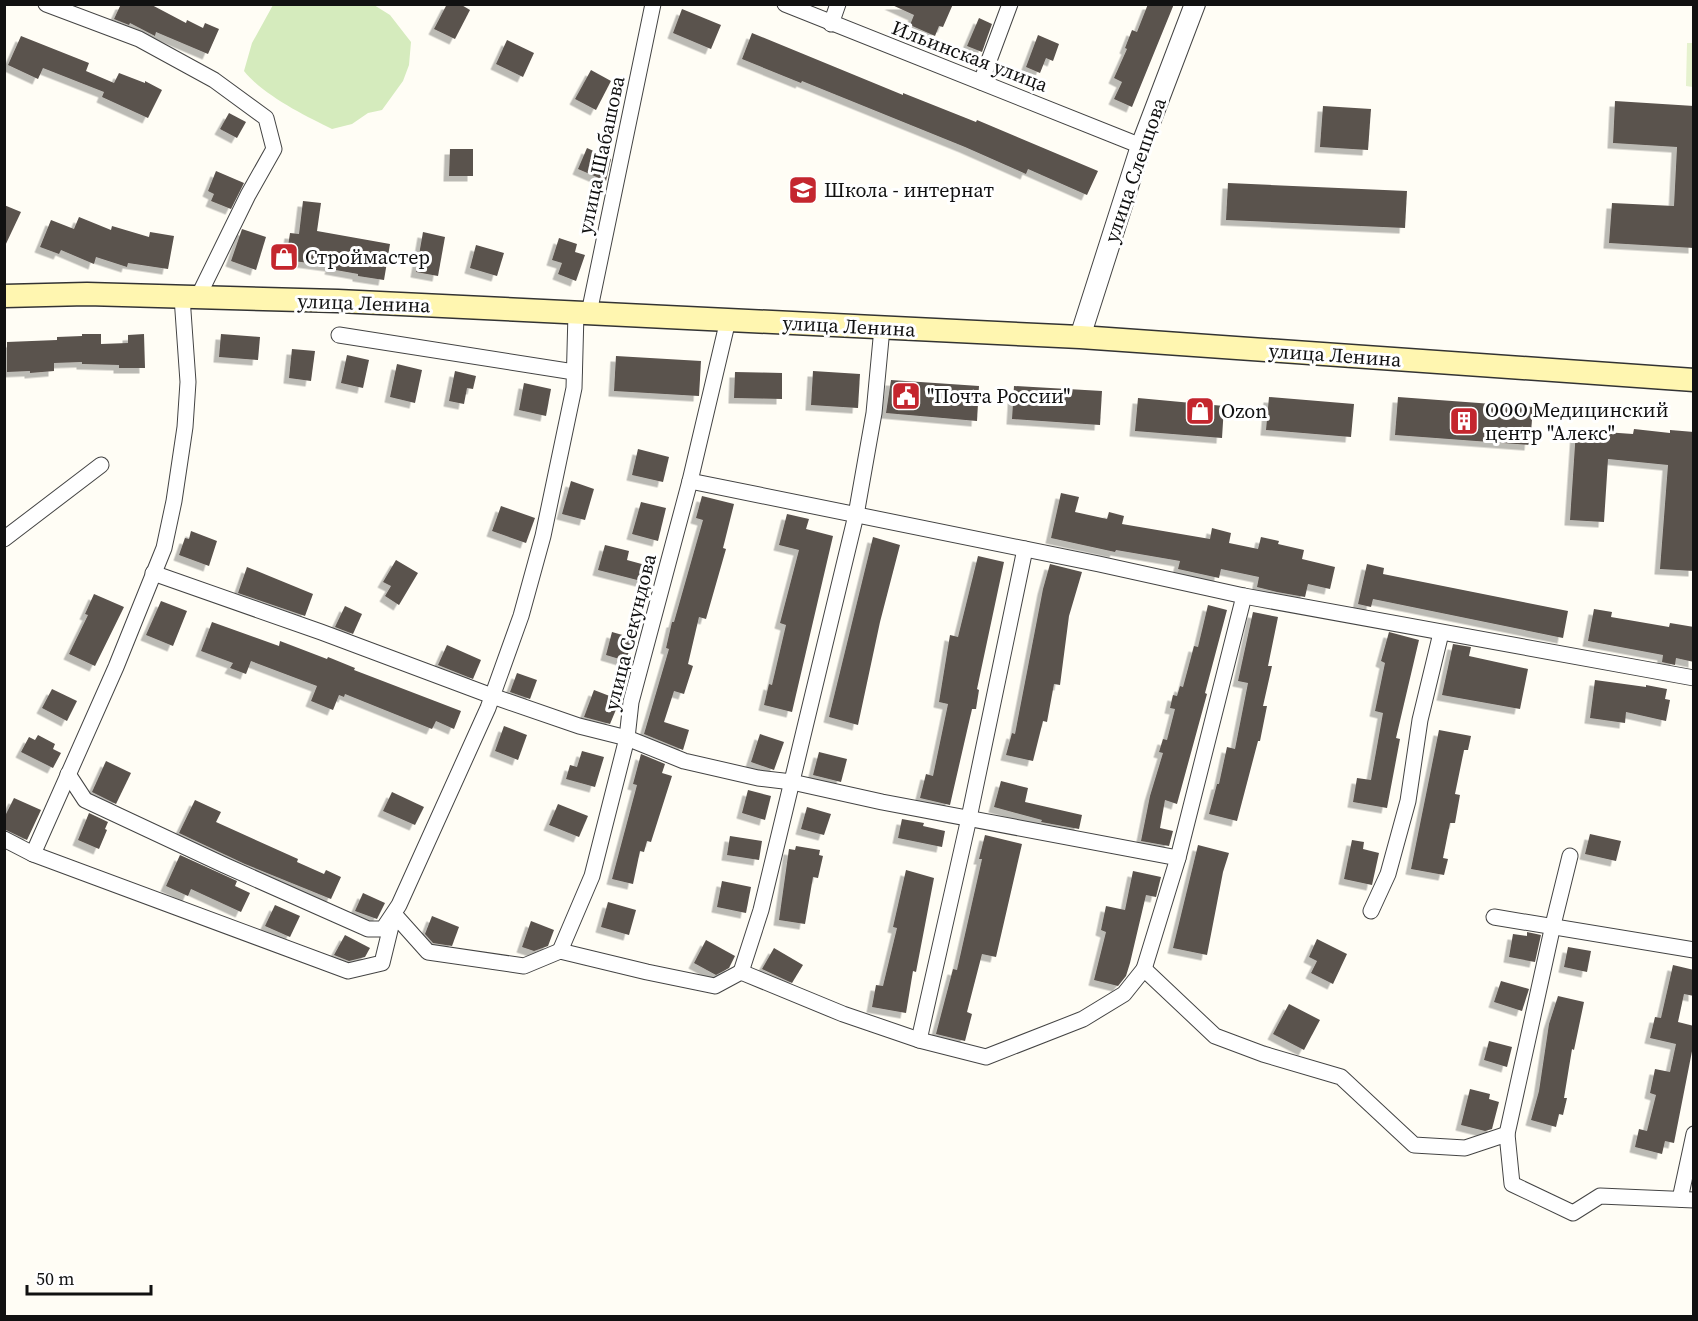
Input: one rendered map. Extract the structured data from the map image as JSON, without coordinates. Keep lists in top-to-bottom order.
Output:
{
  "streets": {
    "main road": ["улица Ленина"],
    "street": [
      "Ильинская улица",
      "улица Шабашова",
      "улица Слепцова",
      "улица Секундова"
    ]
  },
  "crossings": [
    ["Ильинская улица", "улица Слепцова"],
    ["улица Шабашова", "улица Ленина"],
    ["улица Слепцова", "улица Ленина"],
    ["улица Ленина", "улица Секундова"]
  ],
  "places": {
    "school or university": ["Школа - интернат"],
    "shop": ["Строймастер", "Ozon"],
    "public building": ["\"Почта России\""],
    "building": ["ООО Медицинский центр \"Алекс\""]
  },
  "scale_bar": "50 m"
}
